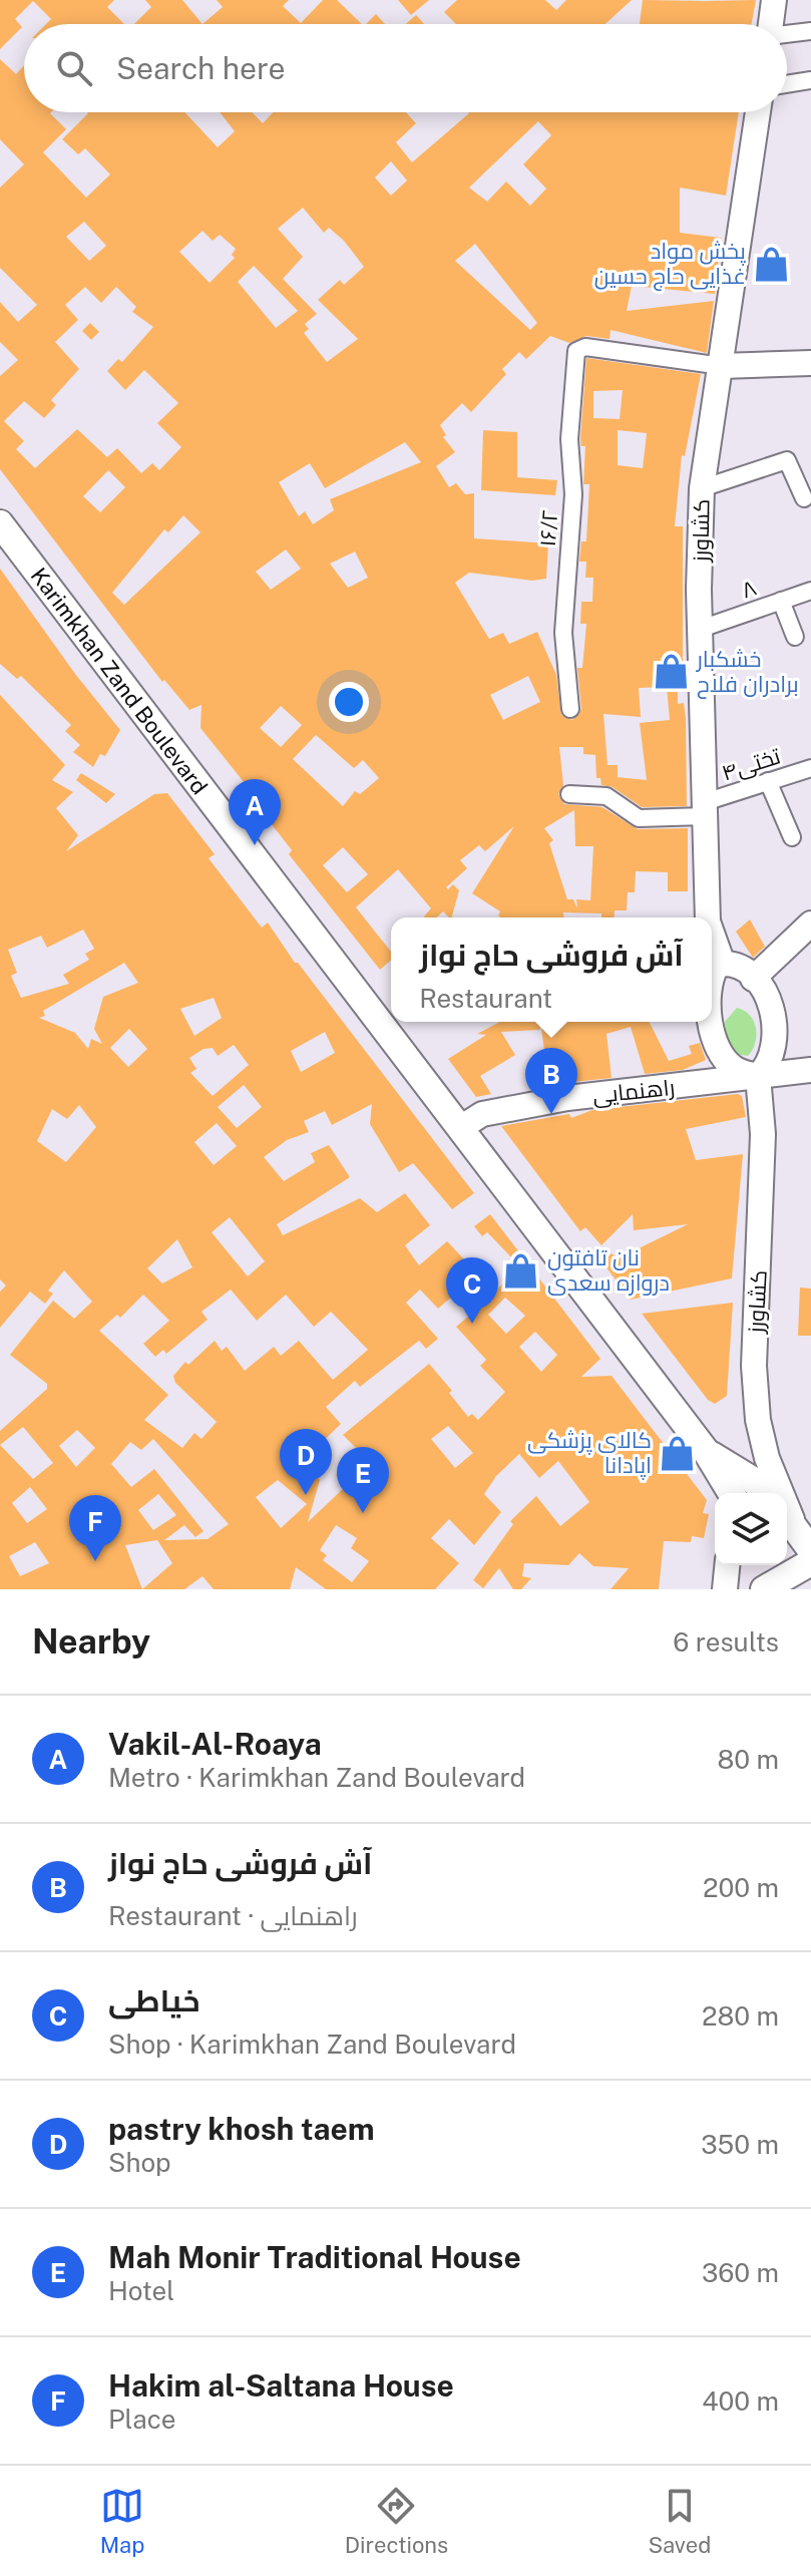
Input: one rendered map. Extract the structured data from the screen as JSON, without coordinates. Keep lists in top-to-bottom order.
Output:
{
  "streets": {
    "main road": ["Karimkhan Zand Boulevard"],
    "street": [
      "۱۶/۲",
      "کشاورز",
      "۸",
      "تختی۴",
      "راهنمایی"
    ]
  },
  "crossings": [
    ["۱۶/۲", "کشاورز"],
    ["کشاورز", "۸"],
    ["کشاورز", "تختی۴"],
    ["کشاورز", "راهنمایی"],
    ["Karimkhan Zand Boulevard", "راهنمایی"]
  ],
  "places": {
    "shop": [
      "پخش مواد غذایی حاج حسین",
      "خشکبار برادران فلاح",
      "نان تافتون دروازه سعدی",
      "کالای پزشکی اپادانا"
    ]
  },
  "page": {
    "search": "Search here",
    "pins": [
      "A",
      "B",
      "C",
      "D",
      "E",
      "F"
    ],
    "popup": ["آش فروشی حاج نواز", "Restaurant"],
    "heading": ["Nearby", "6 results"],
    "list": [
      {
        "mark": "A",
        "name": "Vakil-Al-Roaya",
        "note": "Metro · Karimkhan Zand Boulevard",
        "value": "80 m"
      },
      {
        "mark": "B",
        "name": "آش فروشی حاج نواز",
        "note": "Restaurant · راهنمایی",
        "value": "200 m"
      },
      {
        "mark": "C",
        "name": "خیاطی",
        "note": "Shop · Karimkhan Zand Boulevard",
        "value": "280 m"
      },
      {
        "mark": "D",
        "name": "pastry khosh taem",
        "note": "Shop",
        "value": "350 m"
      },
      {
        "mark": "E",
        "name": "Mah Monir Traditional House",
        "note": "Hotel",
        "value": "360 m"
      },
      {
        "mark": "F",
        "name": "Hakim al-Saltana House",
        "note": "Place",
        "value": "400 m"
      }
    ],
    "nav": ["Map", "Directions", "Saved"]
  }
}
